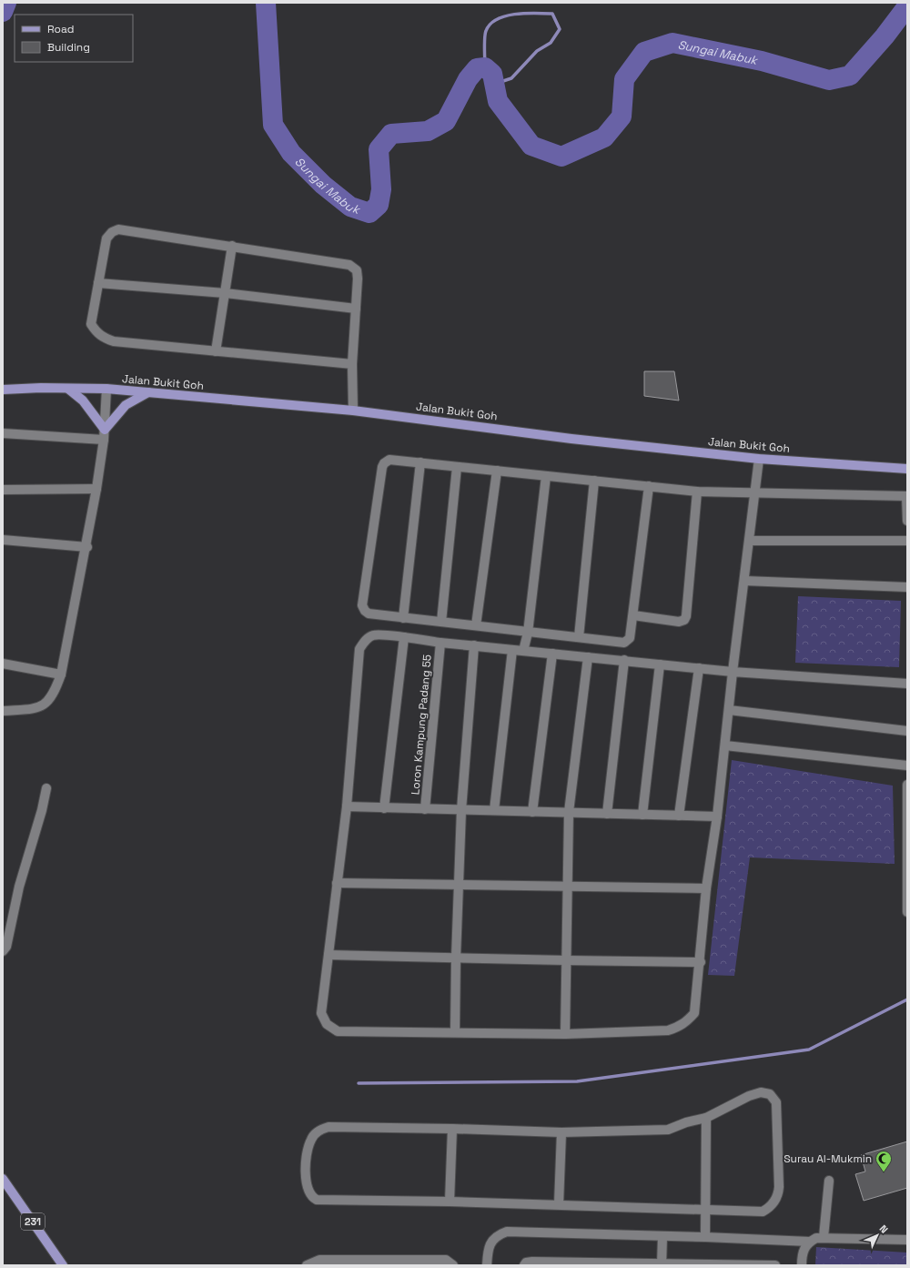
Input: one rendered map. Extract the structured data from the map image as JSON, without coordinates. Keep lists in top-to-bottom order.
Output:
{
  "streets": {
    "main road": ["Jalan Bukit Goh", "231"],
    "street": ["Loron Kampung Padang 55"]
  },
  "water": ["Sungai Mabuk"],
  "places": {
    "mosque": ["Surau Al-Mukmin"]
  },
  "legend": ["Road", "Building"],
  "north": "top right"
}
